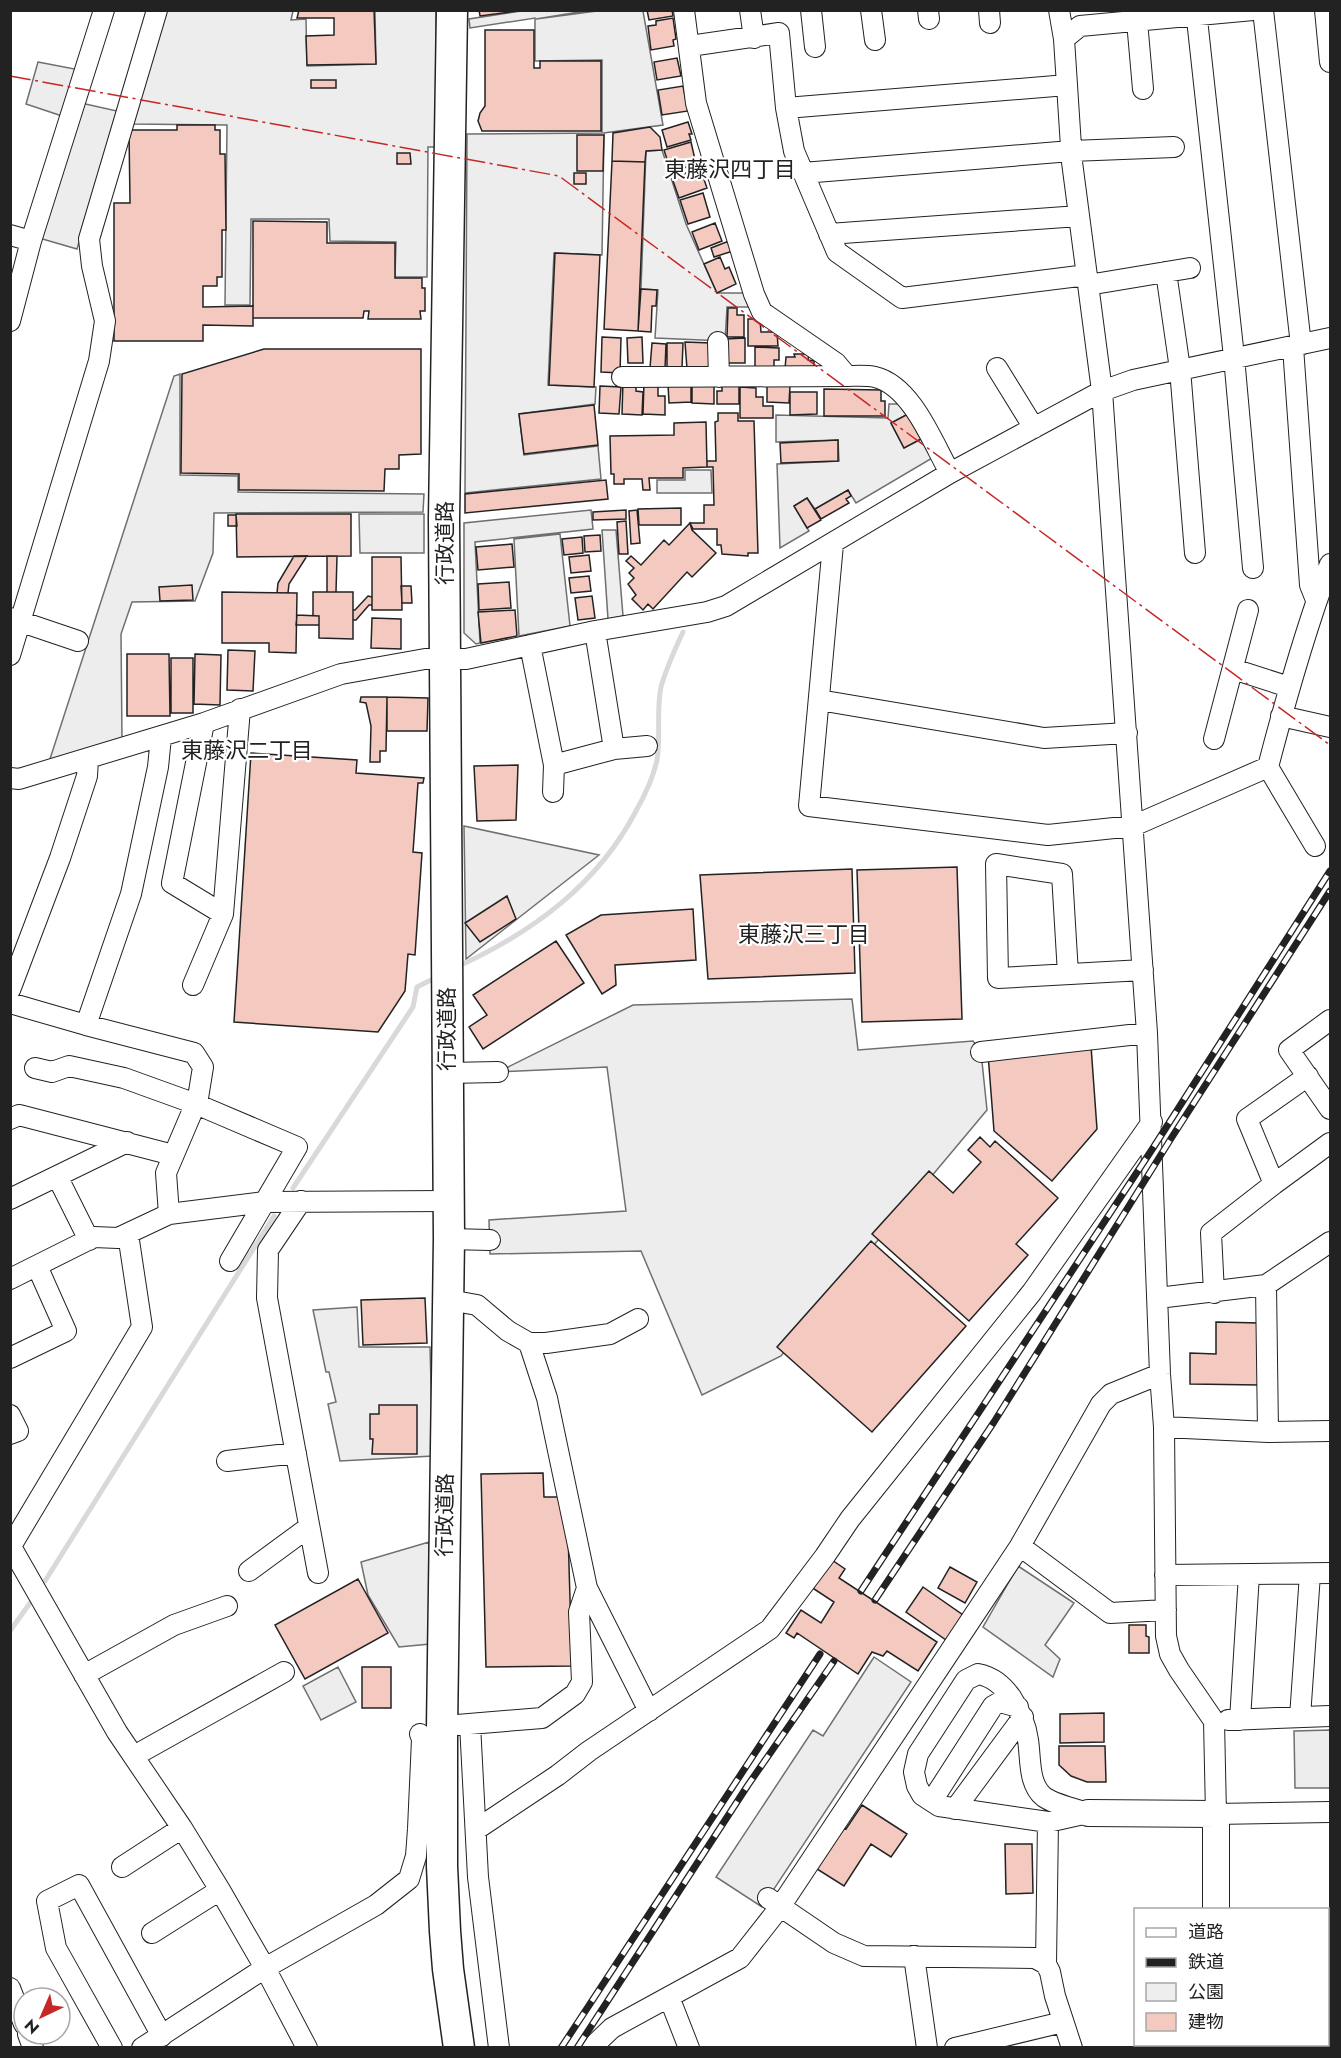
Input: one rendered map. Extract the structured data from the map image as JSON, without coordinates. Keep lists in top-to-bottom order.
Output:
{
  "streets": {
    "highway": ["行政道路"]
  },
  "districts": ["東藤沢四丁目", "東藤沢二丁目", "東藤沢三丁目"],
  "legend": [
    "道路",
    "鉄道",
    "公園",
    "建物"
  ],
  "north": "bottom left"
}
